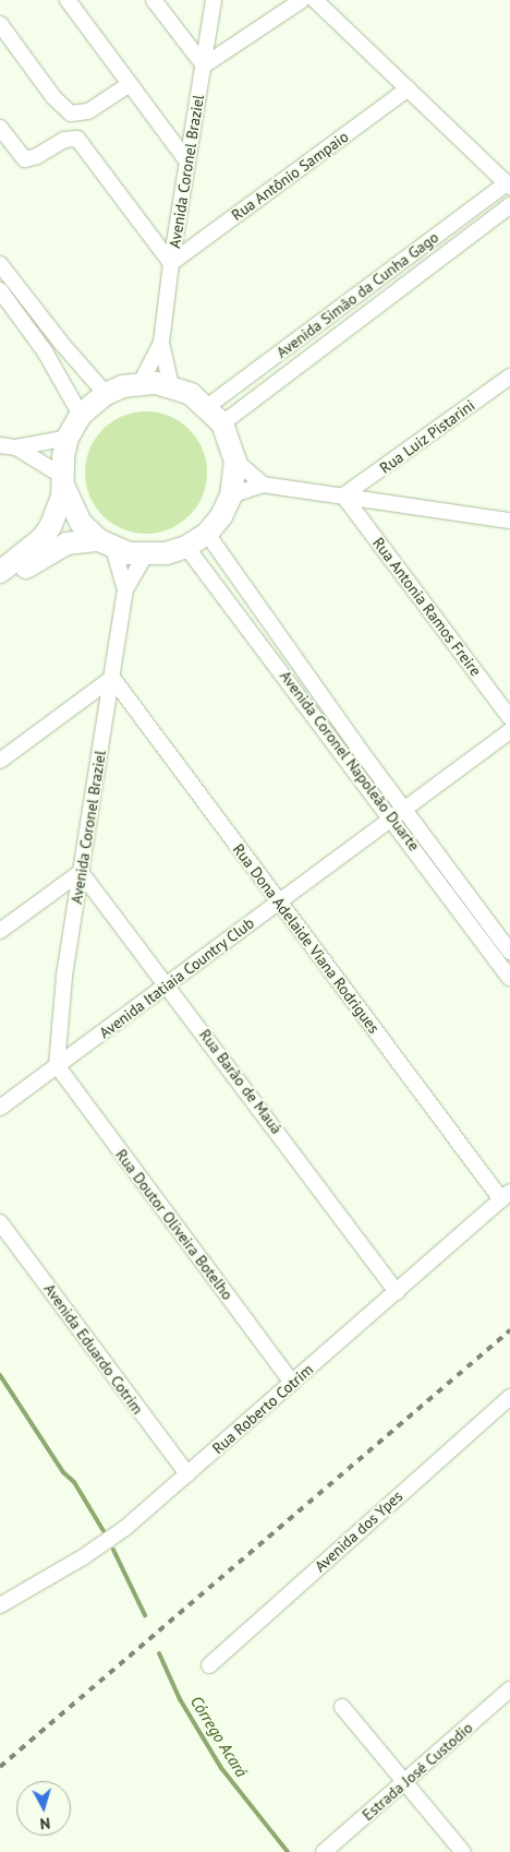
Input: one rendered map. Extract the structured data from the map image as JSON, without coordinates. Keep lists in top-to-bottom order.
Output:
{
  "streets": {
    "street": [
      "Avenida Coronel Braziel",
      "Rua Antônio Sampaio",
      "Avenida Simão da Cunha Gago",
      "Rua Luiz Pistarini",
      "Rua Antonia Ramos Freire",
      "Avenida Coronel Napoleão Duarte",
      "Rua Dona Adelaide Viana Rodrigues",
      "Avenida Itatiaia Country Club",
      "Rua Barão de Mauá",
      "Rua Doutor Oliveira Botelho",
      "Avenida Eduardo Cotrim",
      "Rua Roberto Cotrim",
      "Avenida dos Ypes",
      "Estrada José Custodio"
    ]
  },
  "crossings": [
    ["Avenida Coronel Braziel", "Rua Antônio Sampaio"],
    ["Avenida Coronel Braziel", "Avenida Simão da Cunha Gago"],
    ["Avenida Coronel Braziel", "Avenida Coronel Napoleão Duarte"],
    ["Avenida Coronel Braziel", "Rua Dona Adelaide Viana Rodrigues"],
    ["Avenida Coronel Braziel", "Avenida Itatiaia Country Club"],
    ["Avenida Coronel Braziel", "Rua Barão de Mauá"],
    ["Avenida Coronel Braziel", "Rua Doutor Oliveira Botelho"],
    ["Avenida Simão da Cunha Gago", "Avenida Coronel Napoleão Duarte"],
    ["Rua Luiz Pistarini", "Rua Antonia Ramos Freire"],
    ["Avenida Coronel Napoleão Duarte", "Avenida Itatiaia Country Club"],
    ["Rua Dona Adelaide Viana Rodrigues", "Avenida Itatiaia Country Club"],
    ["Rua Dona Adelaide Viana Rodrigues", "Rua Roberto Cotrim"],
    ["Avenida Itatiaia Country Club", "Rua Barão de Mauá"],
    ["Avenida Itatiaia Country Club", "Rua Doutor Oliveira Botelho"],
    ["Rua Barão de Mauá", "Rua Roberto Cotrim"],
    ["Rua Doutor Oliveira Botelho", "Rua Roberto Cotrim"],
    ["Avenida Eduardo Cotrim", "Rua Roberto Cotrim"]
  ],
  "water": ["Córrego Acará"],
  "north": "bottom"
}
